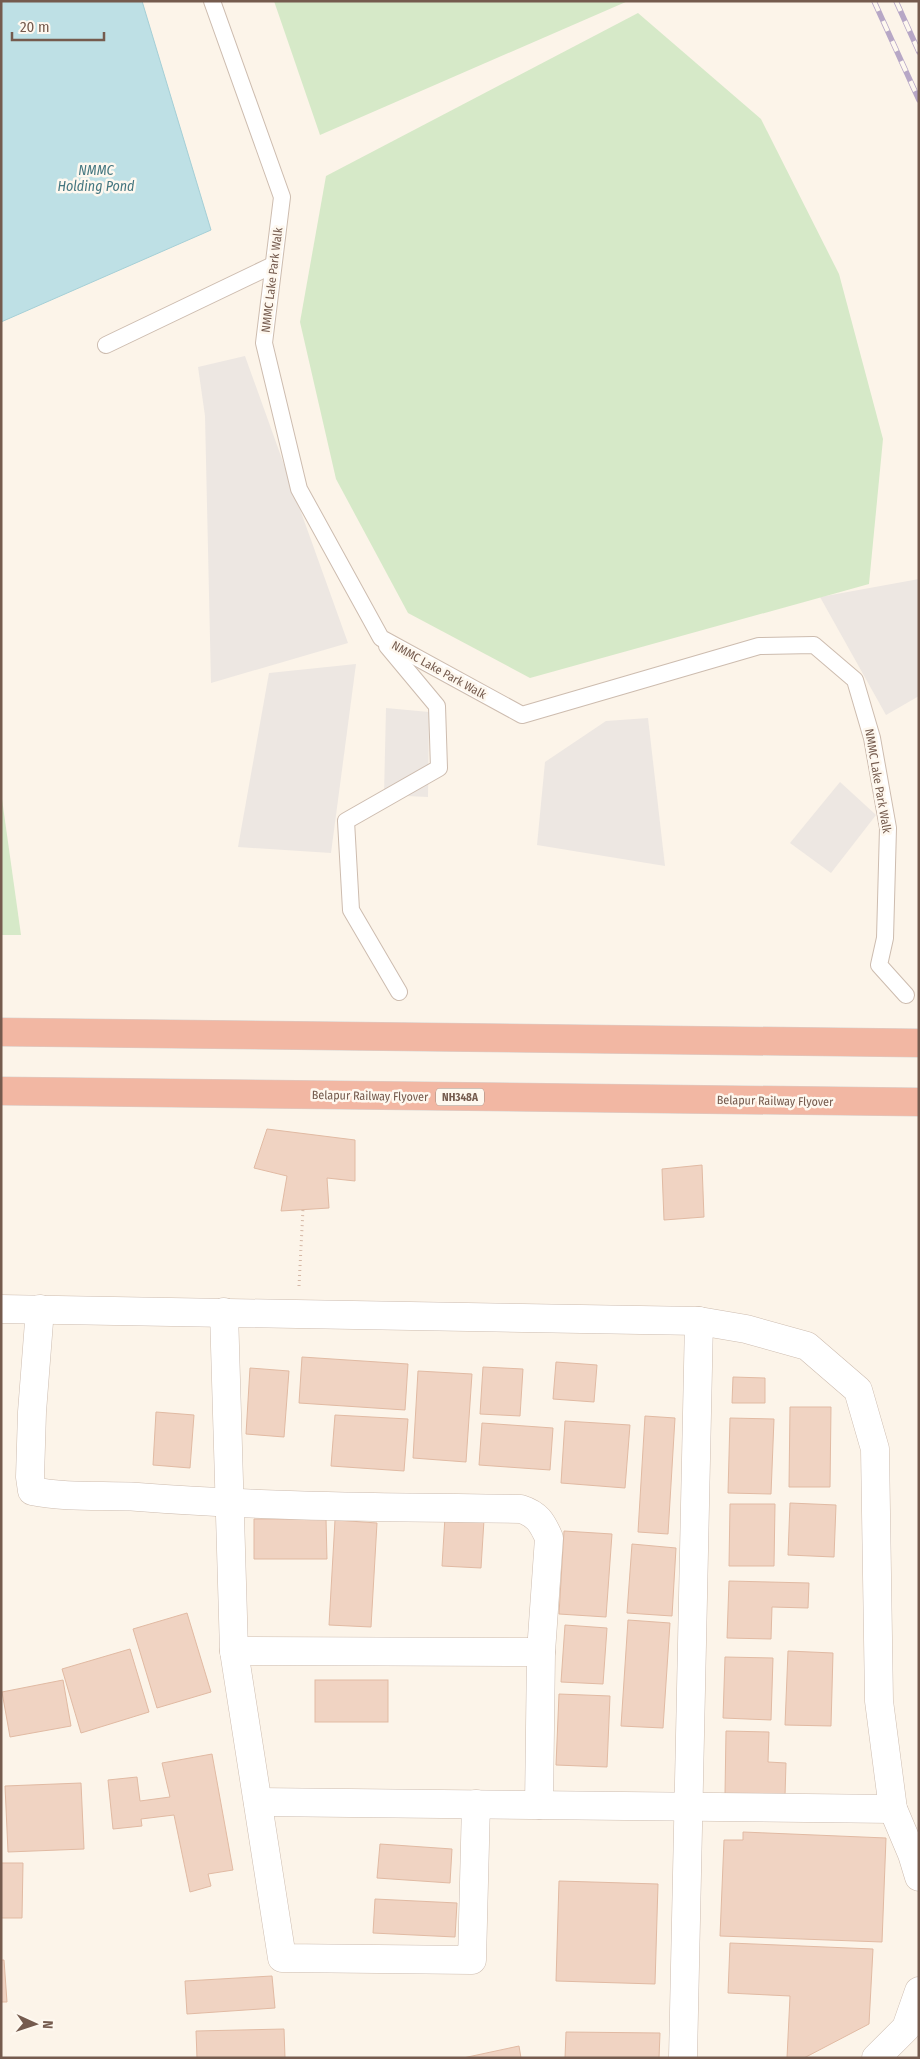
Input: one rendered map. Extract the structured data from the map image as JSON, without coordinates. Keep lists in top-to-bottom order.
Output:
{
  "streets": {
    "highway": ["Belapur Railway Flyover", "NH348A"],
    "lane": ["NMMC Lake Park Walk"]
  },
  "water": ["NMMC Holding Pond"],
  "scale_bar": "20 m",
  "north": "right"
}
